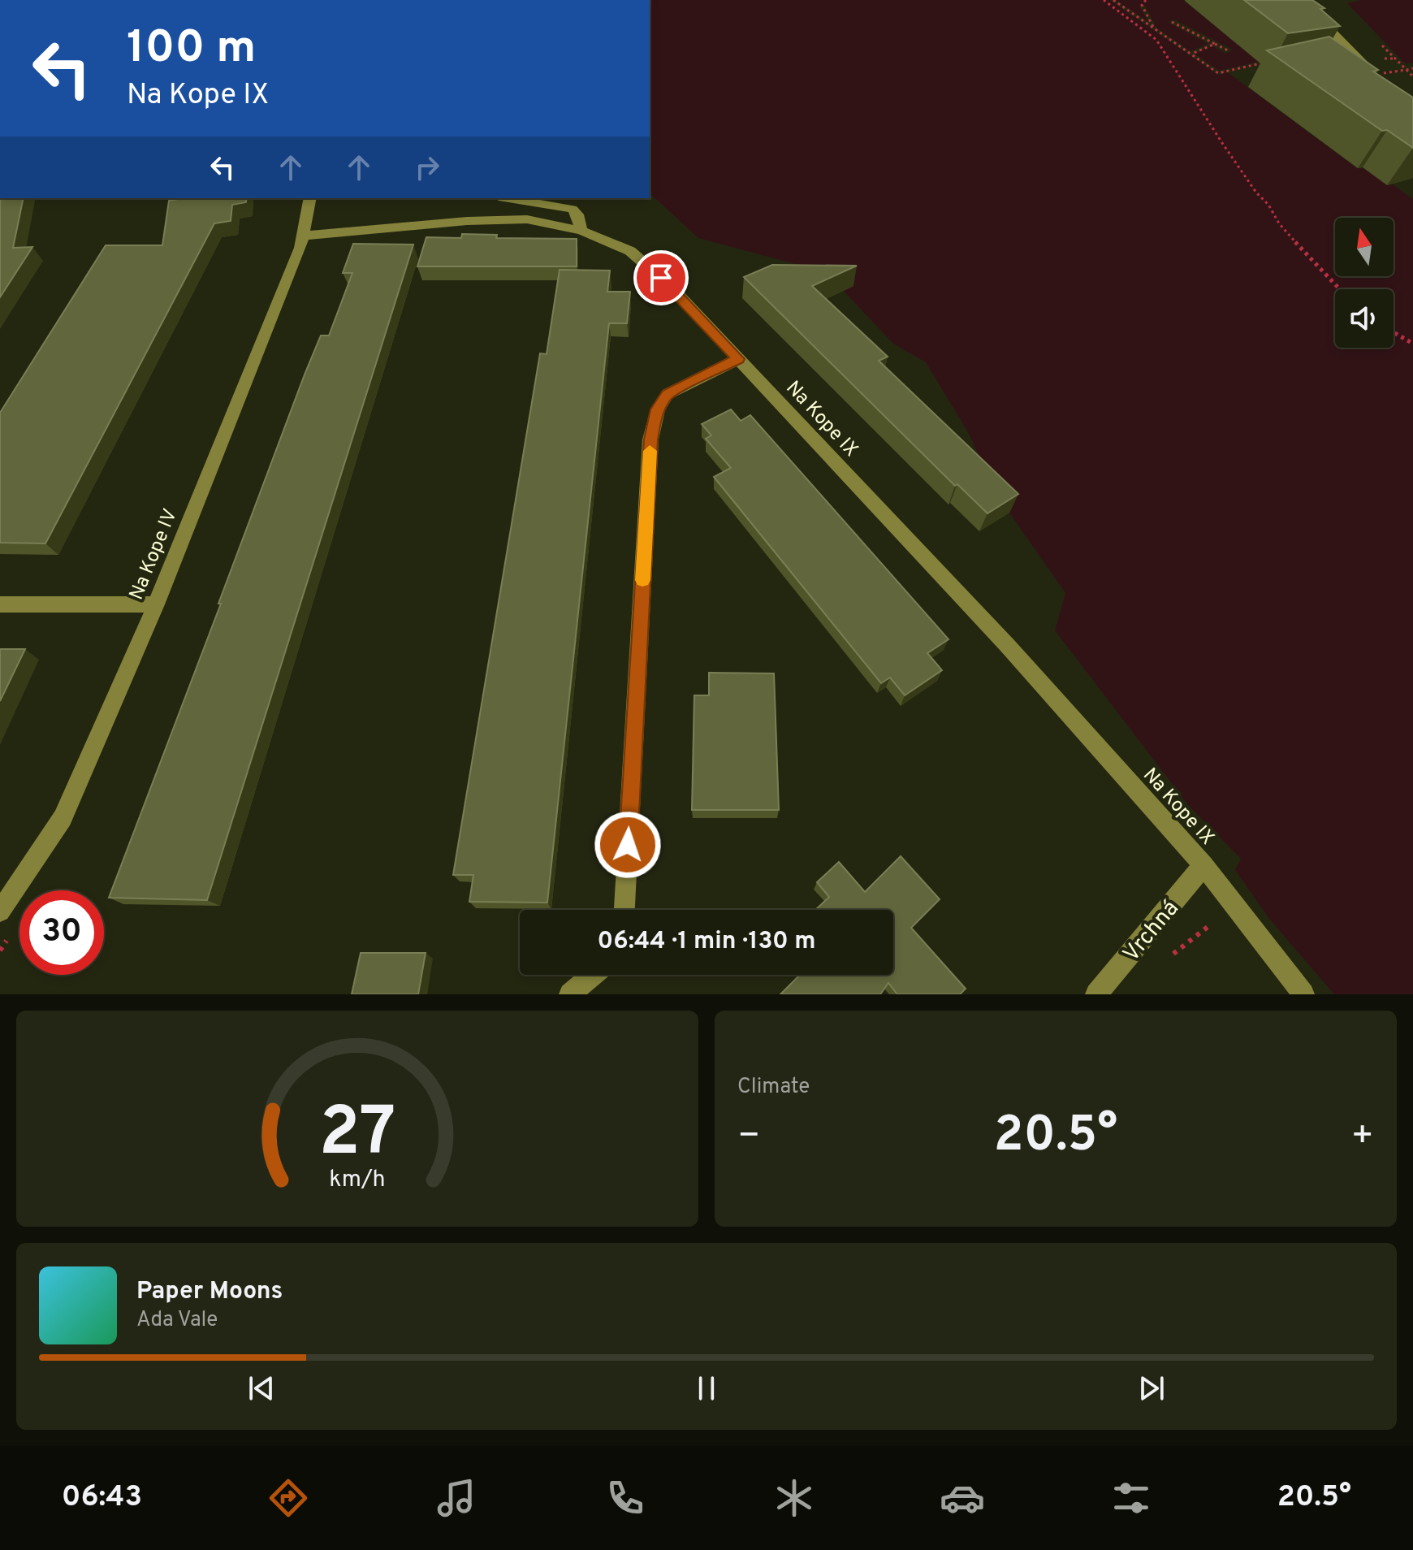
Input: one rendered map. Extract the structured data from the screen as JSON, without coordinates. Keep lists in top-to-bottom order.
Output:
{
  "streets": {
    "street": ["Na Kope IX", "Na Kope IV", "Vrchná"]
  },
  "crossings": [
    ["Na Kope IX", "Na Kope IV"],
    ["Na Kope IX", "Vrchná"]
  ],
  "north": "top",
  "page": {
    "turn": ["100 m", "Na Kope IX"],
    "limit": "30",
    "trip": "06:44 · 1 min · 130 m",
    "tile": "Climate",
    "heat": ["−", "20.5°", "+"],
    "song": ["Paper Moons", "Ada Vale"],
    "tabs": ["06:43", "20.5°"],
    "gauge": ["27", "km/h"]
  }
}
